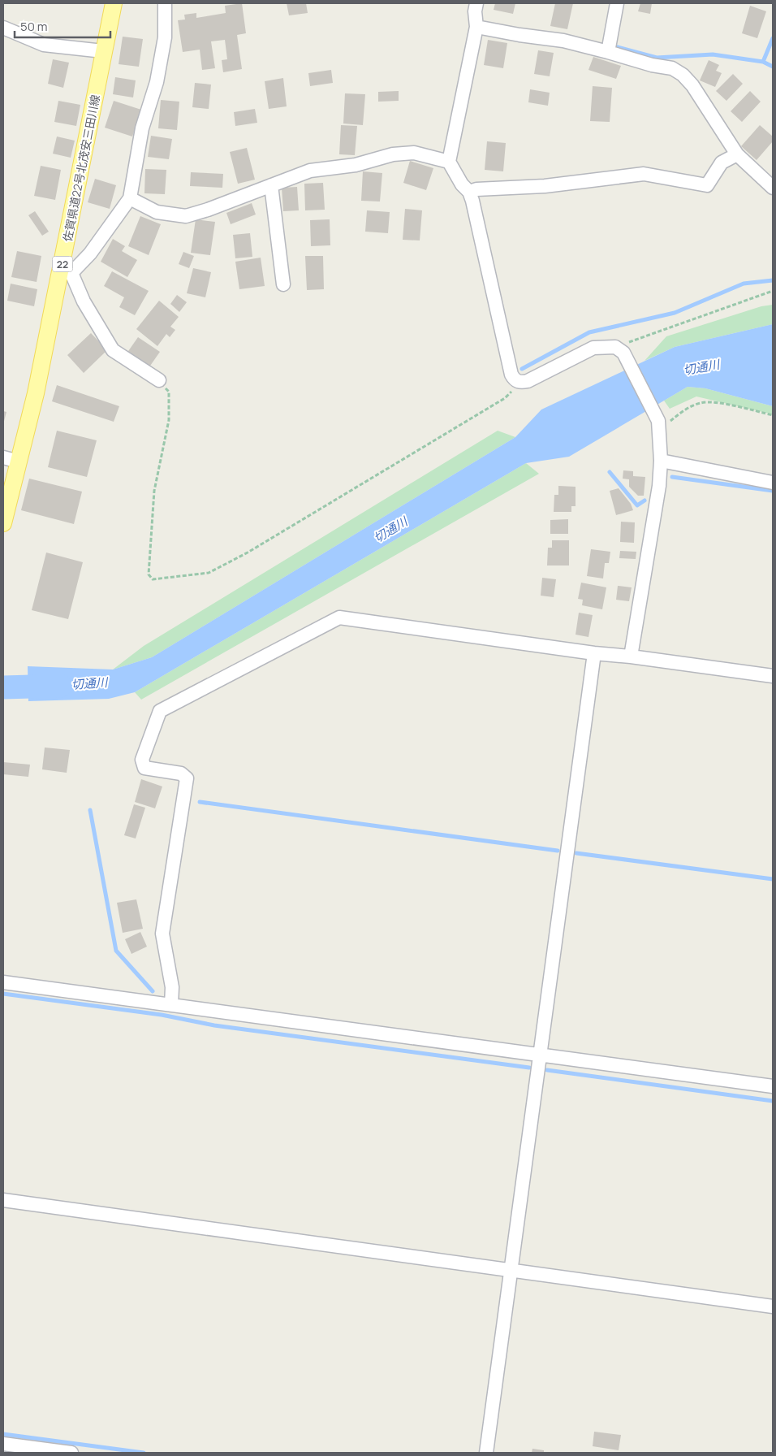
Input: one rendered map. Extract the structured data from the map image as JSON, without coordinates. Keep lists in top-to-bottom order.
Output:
{
  "streets": {
    "main road": ["佐賀県道22号北茂安三田川線", "22"]
  },
  "water": ["切通川"],
  "scale_bar": "50 m"
}
